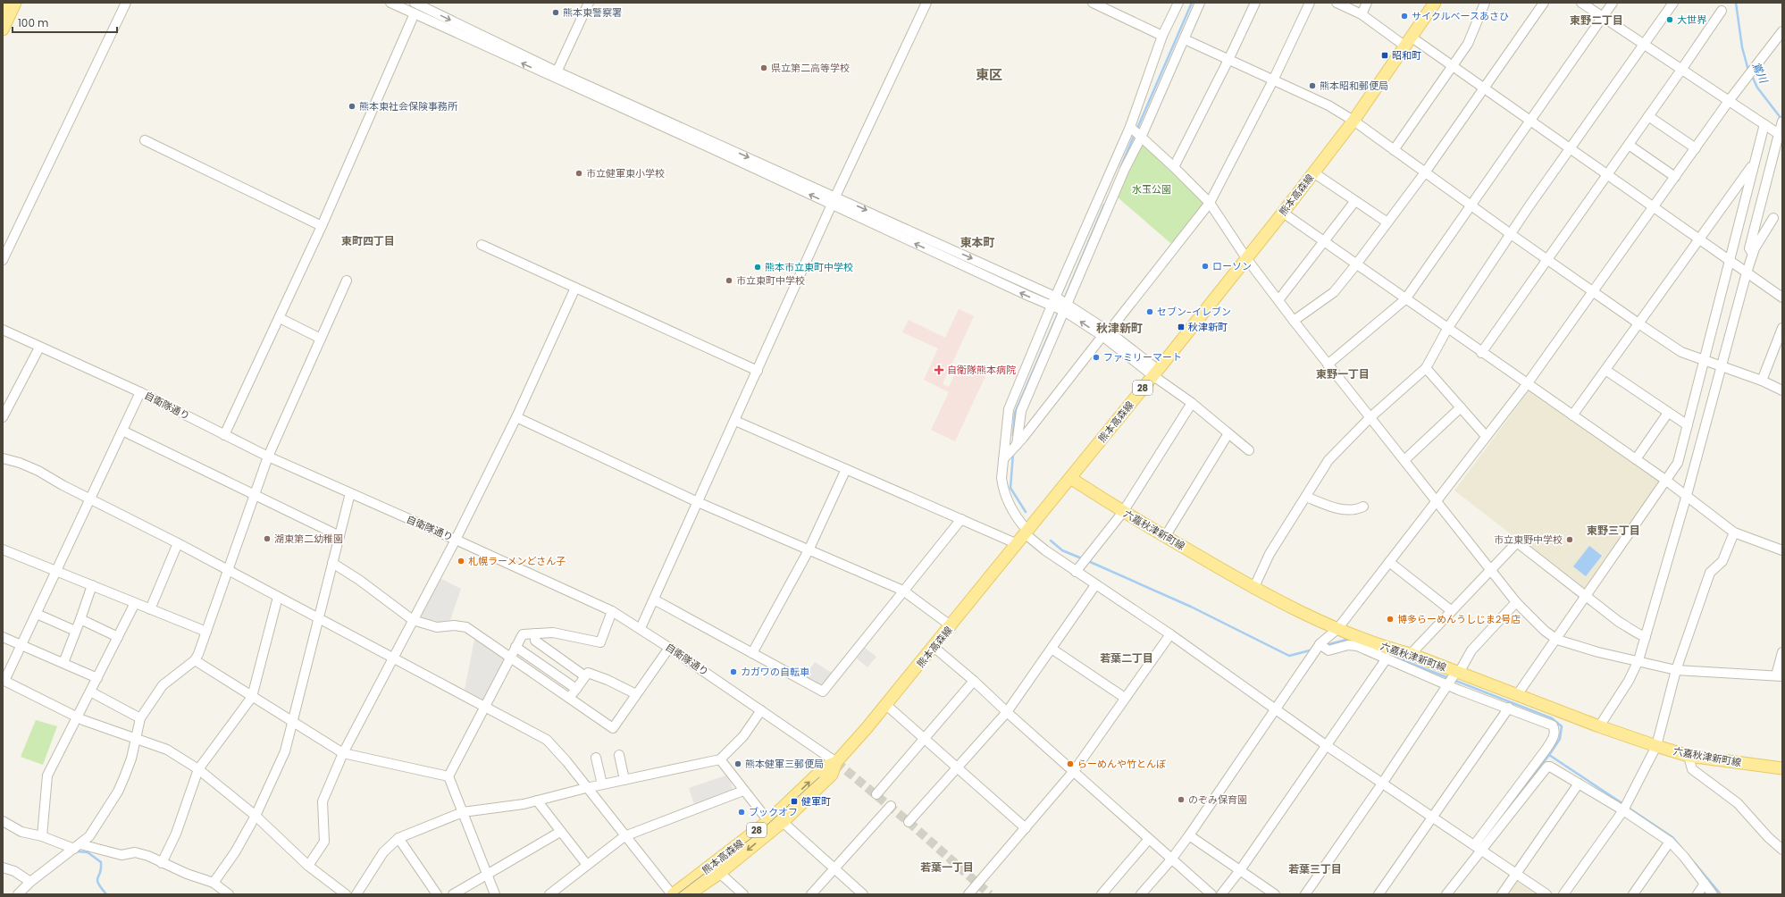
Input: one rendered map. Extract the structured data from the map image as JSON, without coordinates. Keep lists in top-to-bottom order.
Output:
{
  "streets": {
    "main road": ["熊本高森線", "28", "六嘉秋津新町線"],
    "street": ["自衛隊通り"]
  },
  "crossings": [
    ["熊本高森線", "自衛隊通り"],
    ["熊本高森線", "六嘉秋津新町線"]
  ],
  "districts": [
    "東野二丁目",
    "東区",
    "東町四丁目",
    "東本町",
    "秋津新町",
    "東野一丁目",
    "東野三丁目",
    "若葉二丁目",
    "若葉一丁目",
    "若葉三丁目"
  ],
  "water": ["鴬川"],
  "parks": ["水玉公園"],
  "places": {
    "other": [
      "熊本東警察署",
      "サイクルベースあさひ",
      "大世界",
      "県立第二高等学校",
      "熊本昭和郵便局",
      "熊本東社会保険事務所",
      "市立健軍東小学校",
      "ローソン",
      "熊本市立東町中学校",
      "市立東町中学校",
      "セブン-イレブン",
      "ファミリーマート",
      "湖東第二幼稚園",
      "市立東野中学校",
      "札幌ラーメンどさん子",
      "博多らーめんうしじま2号店",
      "カガワの自転車",
      "熊本健軍三郵便局",
      "らーめんや竹とんぼ",
      "のぞみ保育園",
      "ブックオフ"
    ],
    "transit": ["昭和町", "秋津新町", "健軍町"],
    "health": ["自衛隊熊本病院"]
  },
  "scale_bar": "100 m"
}
